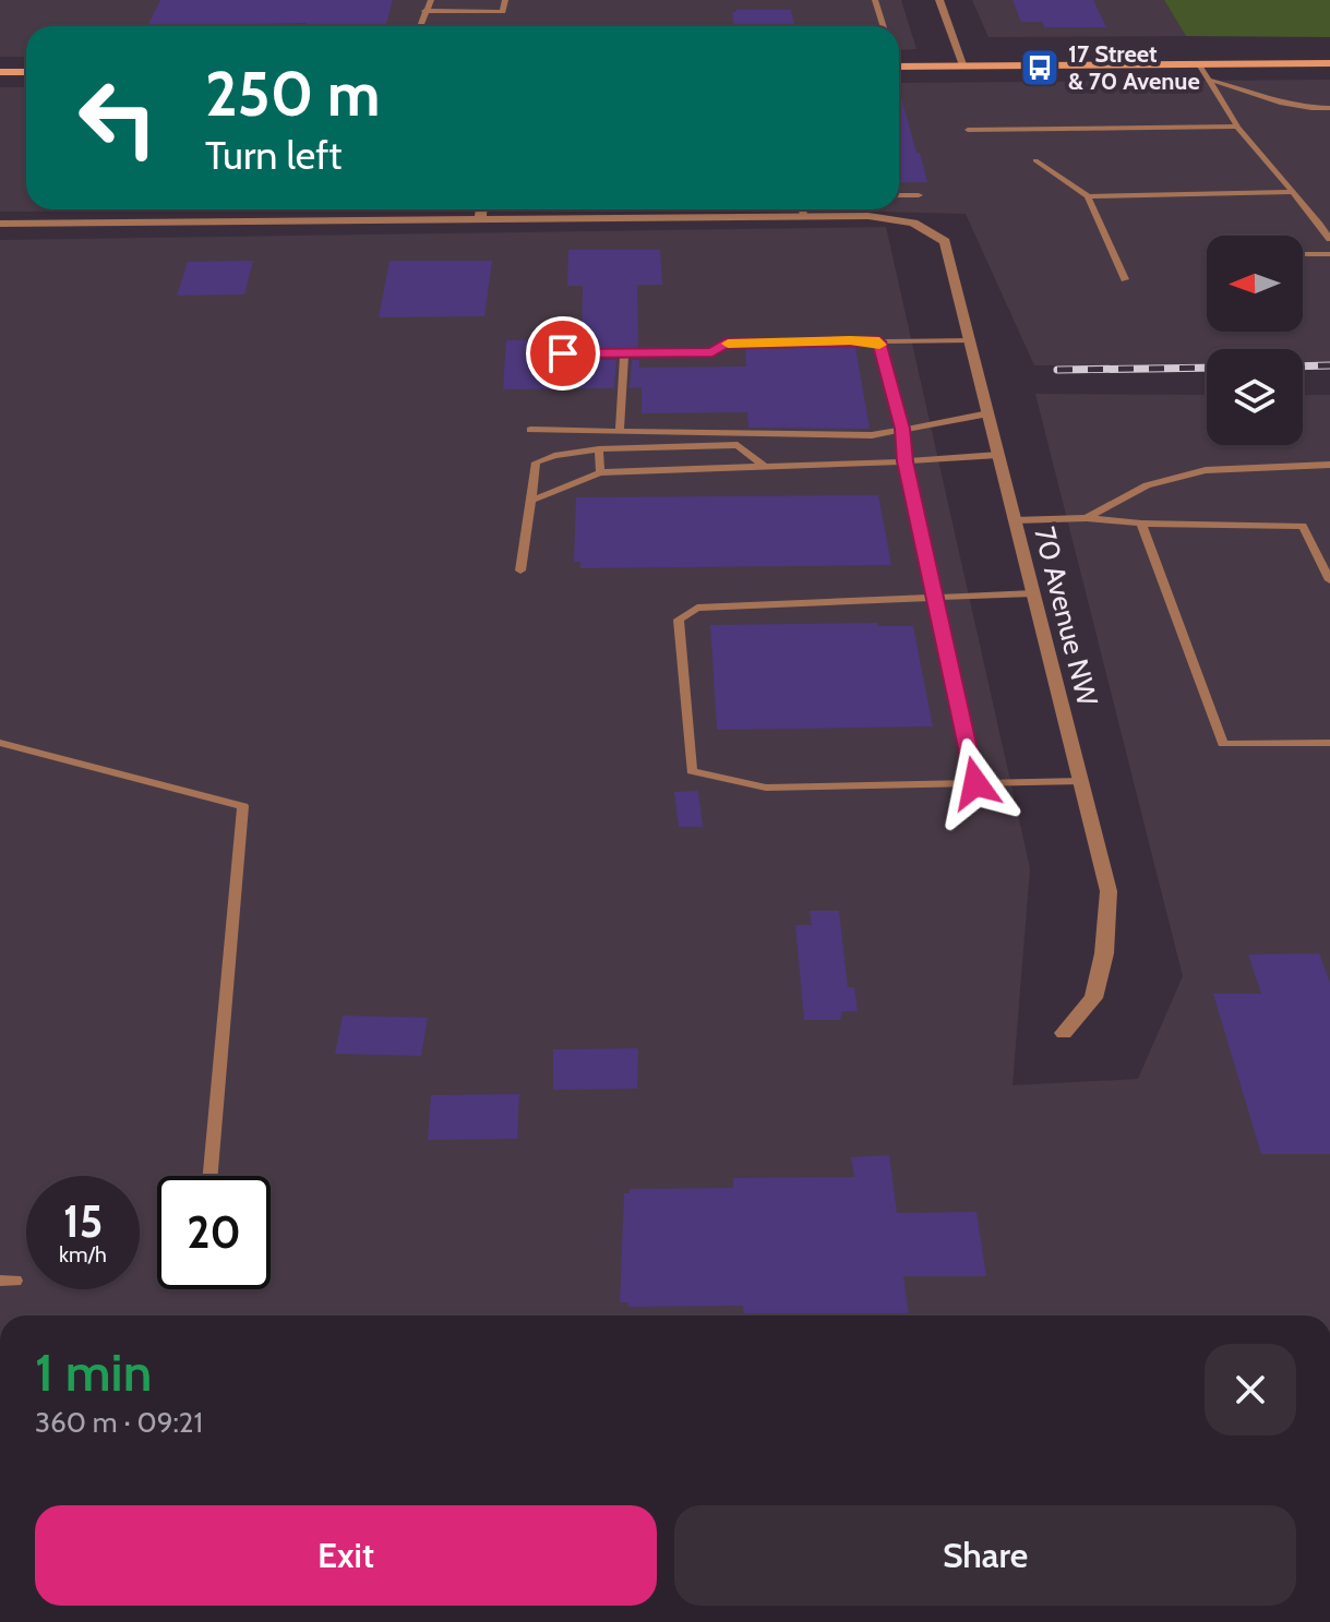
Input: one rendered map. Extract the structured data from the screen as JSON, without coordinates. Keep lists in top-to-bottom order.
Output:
{
  "streets": {
    "street": ["70 Avenue NW"]
  },
  "places": {
    "bus stop": ["17 Street & 70 Avenue"]
  },
  "north": "left",
  "page": {
    "turn": ["250 m", "Turn left"],
    "speed": "15 km/h",
    "limit": "20",
    "heading": ["1 min", "360 m · 09:21"],
    "buttons": ["Exit", "Share"]
  }
}
